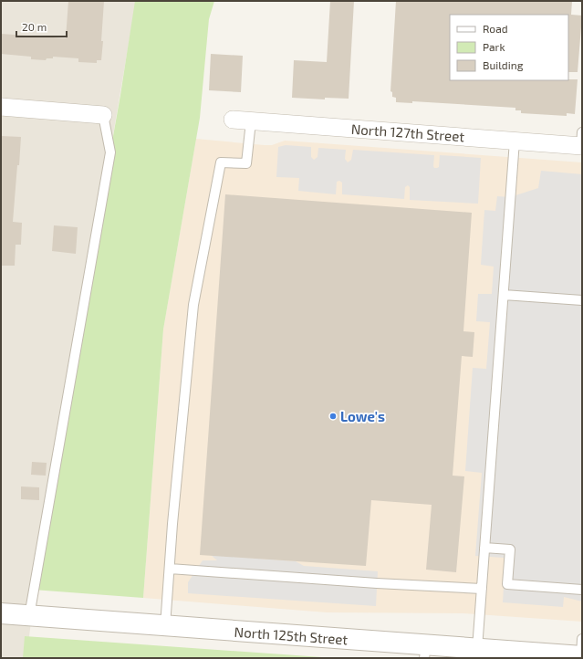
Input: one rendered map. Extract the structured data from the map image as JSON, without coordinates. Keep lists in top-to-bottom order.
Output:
{
  "streets": {
    "street": ["North 127th Street", "North 125th Street"]
  },
  "places": ["Lowe's"],
  "legend": ["Road", "Park", "Building"],
  "scale_bar": "20 m"
}
